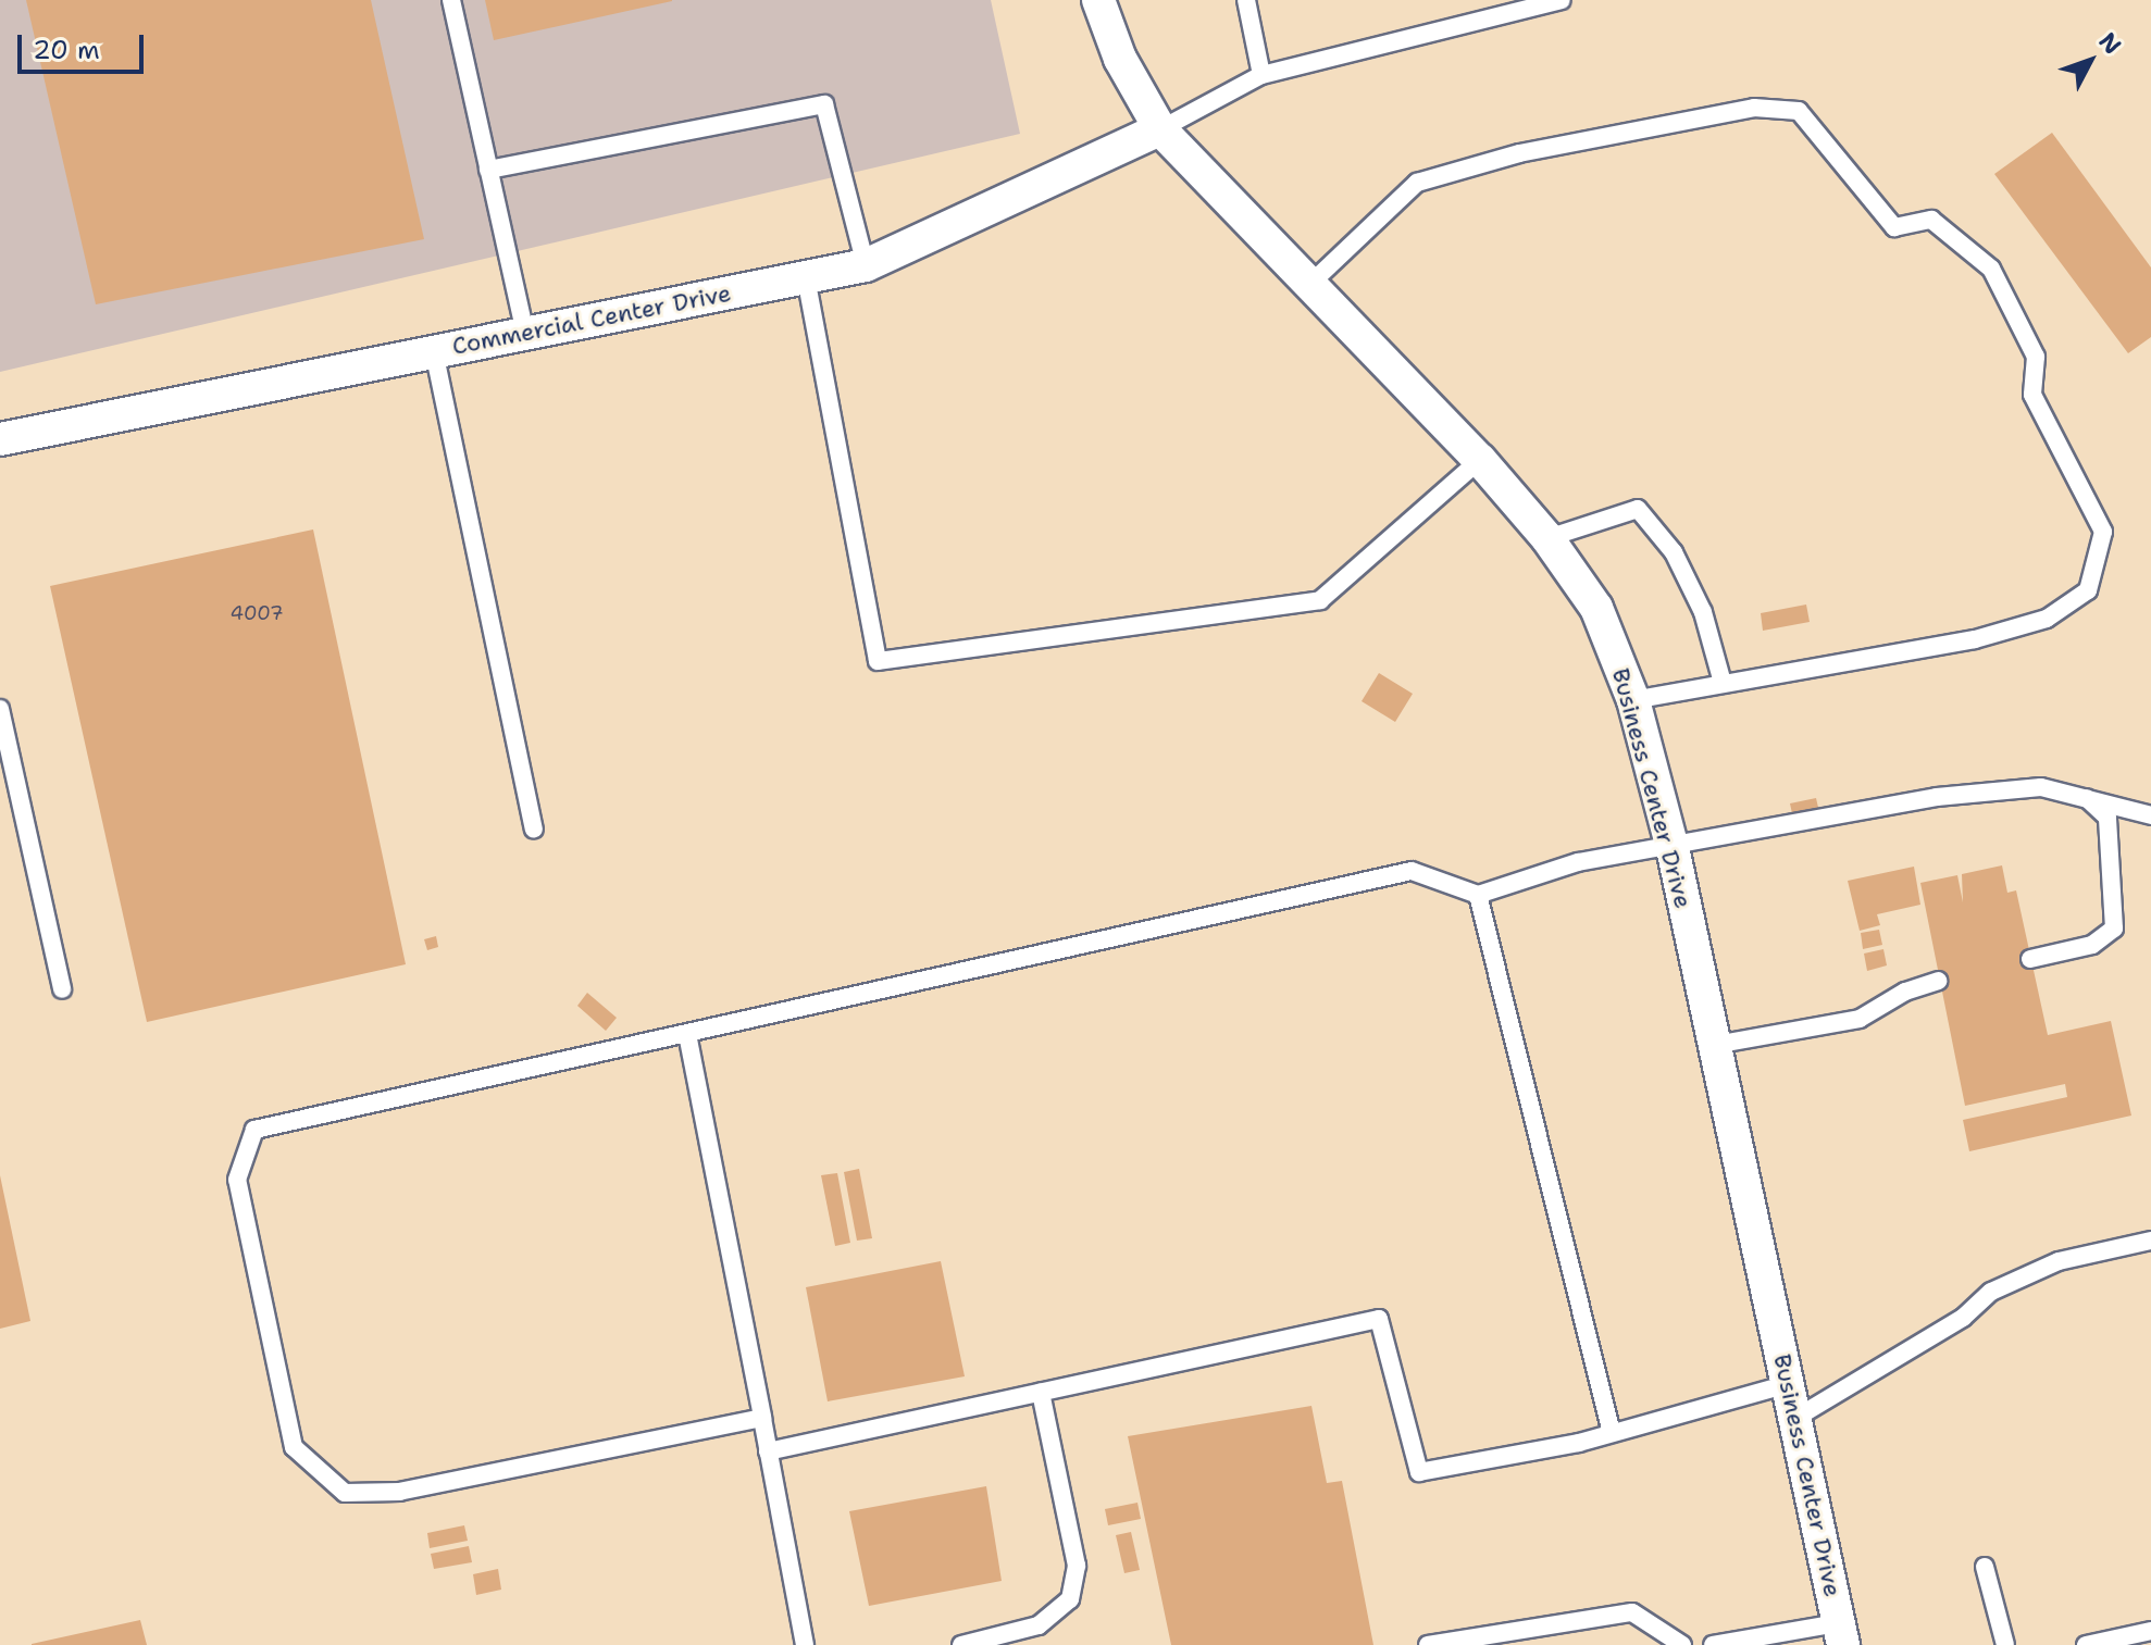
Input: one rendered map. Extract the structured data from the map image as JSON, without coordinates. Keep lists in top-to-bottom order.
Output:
{
  "streets": {
    "street": ["Commercial Center Drive", "Business Center Drive"]
  },
  "crossings": [
    ["Commercial Center Drive", "Business Center Drive"]
  ],
  "house_numbers": ["4007"],
  "scale_bar": "20 m",
  "north": "top right"
}
